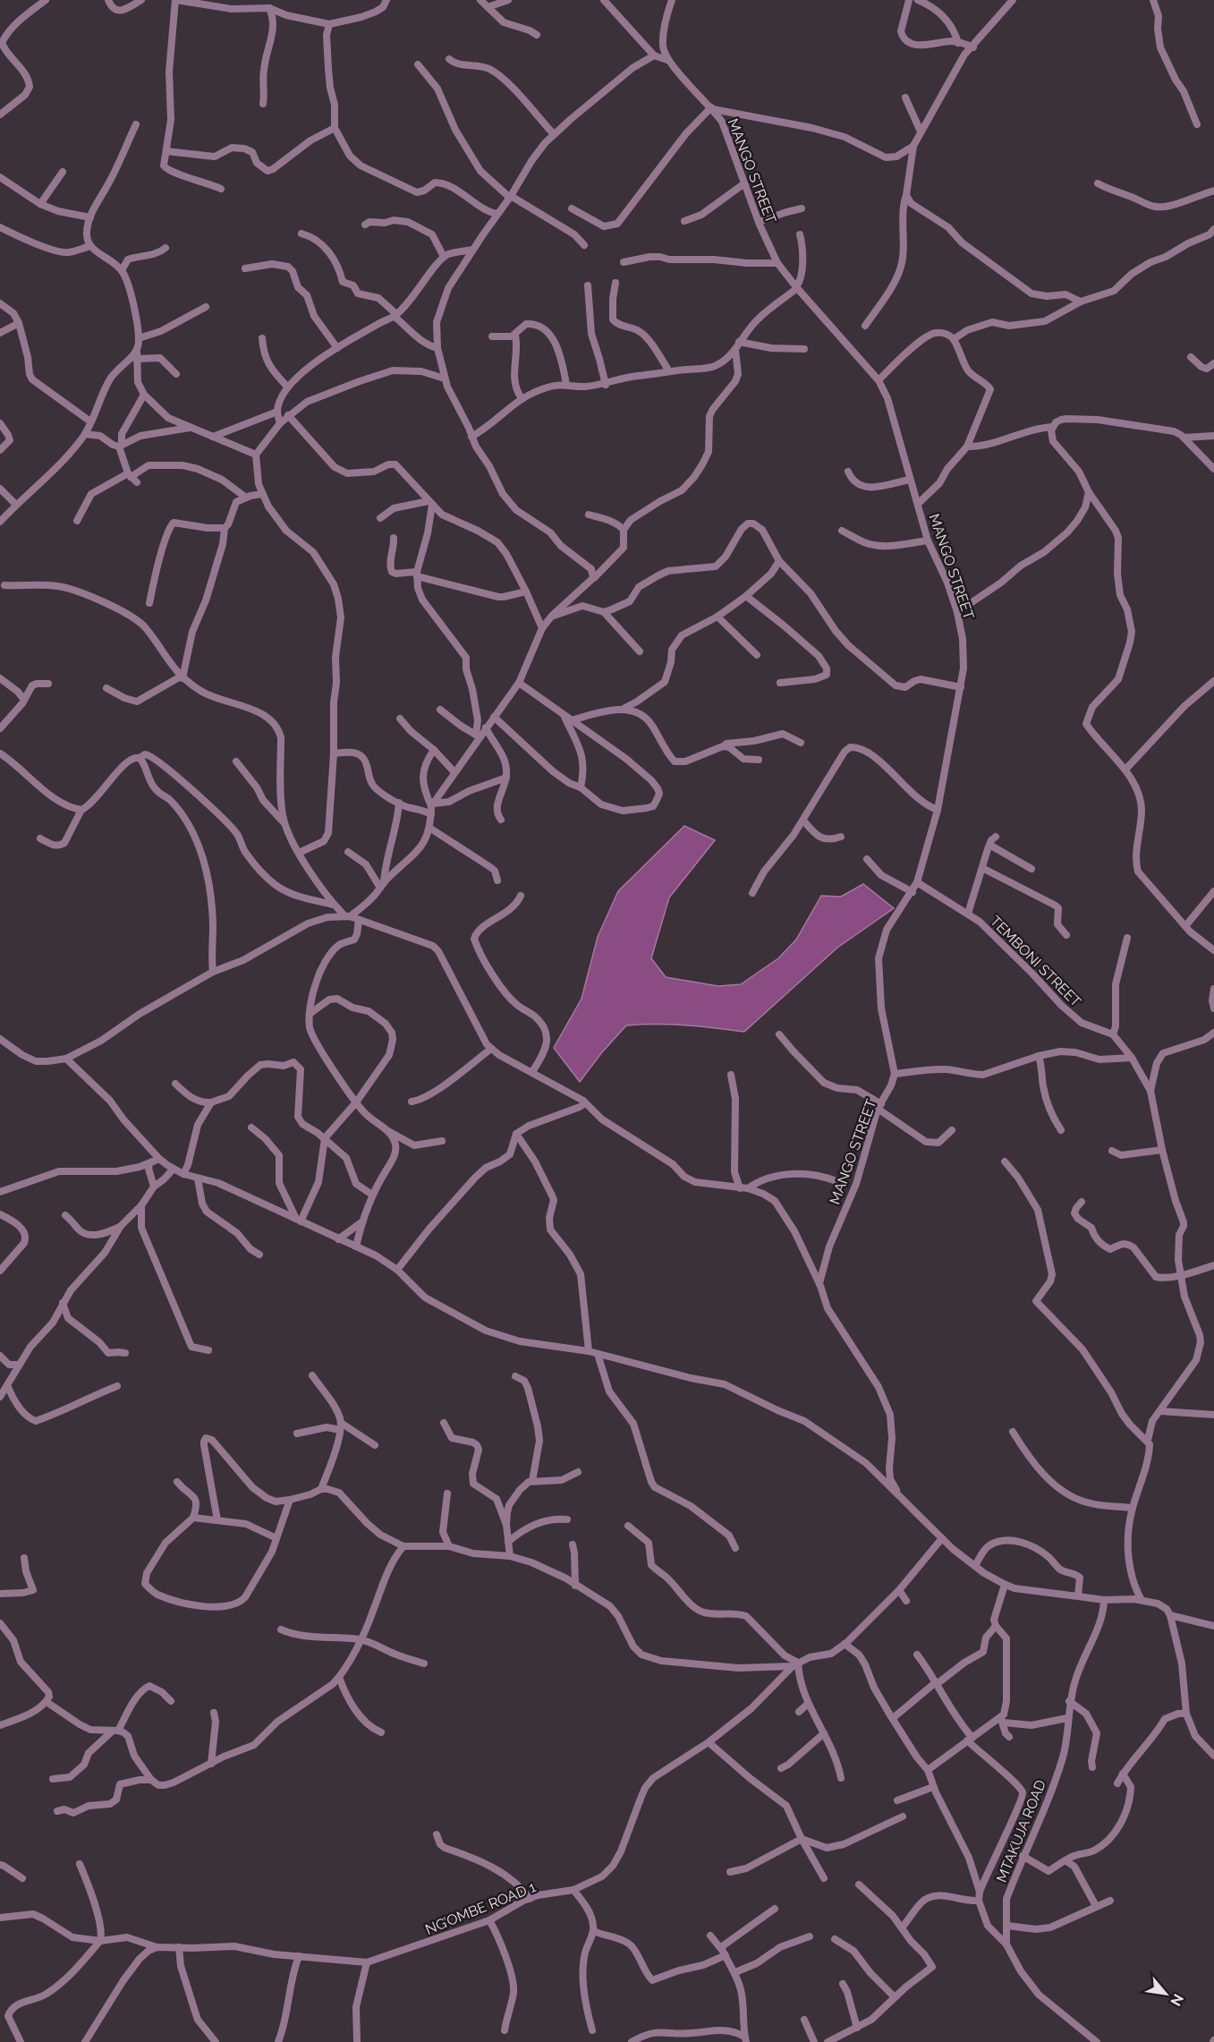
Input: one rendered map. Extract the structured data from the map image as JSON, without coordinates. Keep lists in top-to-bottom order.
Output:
{
  "streets": {
    "street": [
      "MANGO STREET",
      "TEMBONI STREET",
      "MTAKUJA ROAD",
      "NG’OMBE ROAD 1"
    ]
  },
  "crossings": [
    ["MANGO STREET", "TEMBONI STREET"]
  ],
  "north": "bottom right"
}
